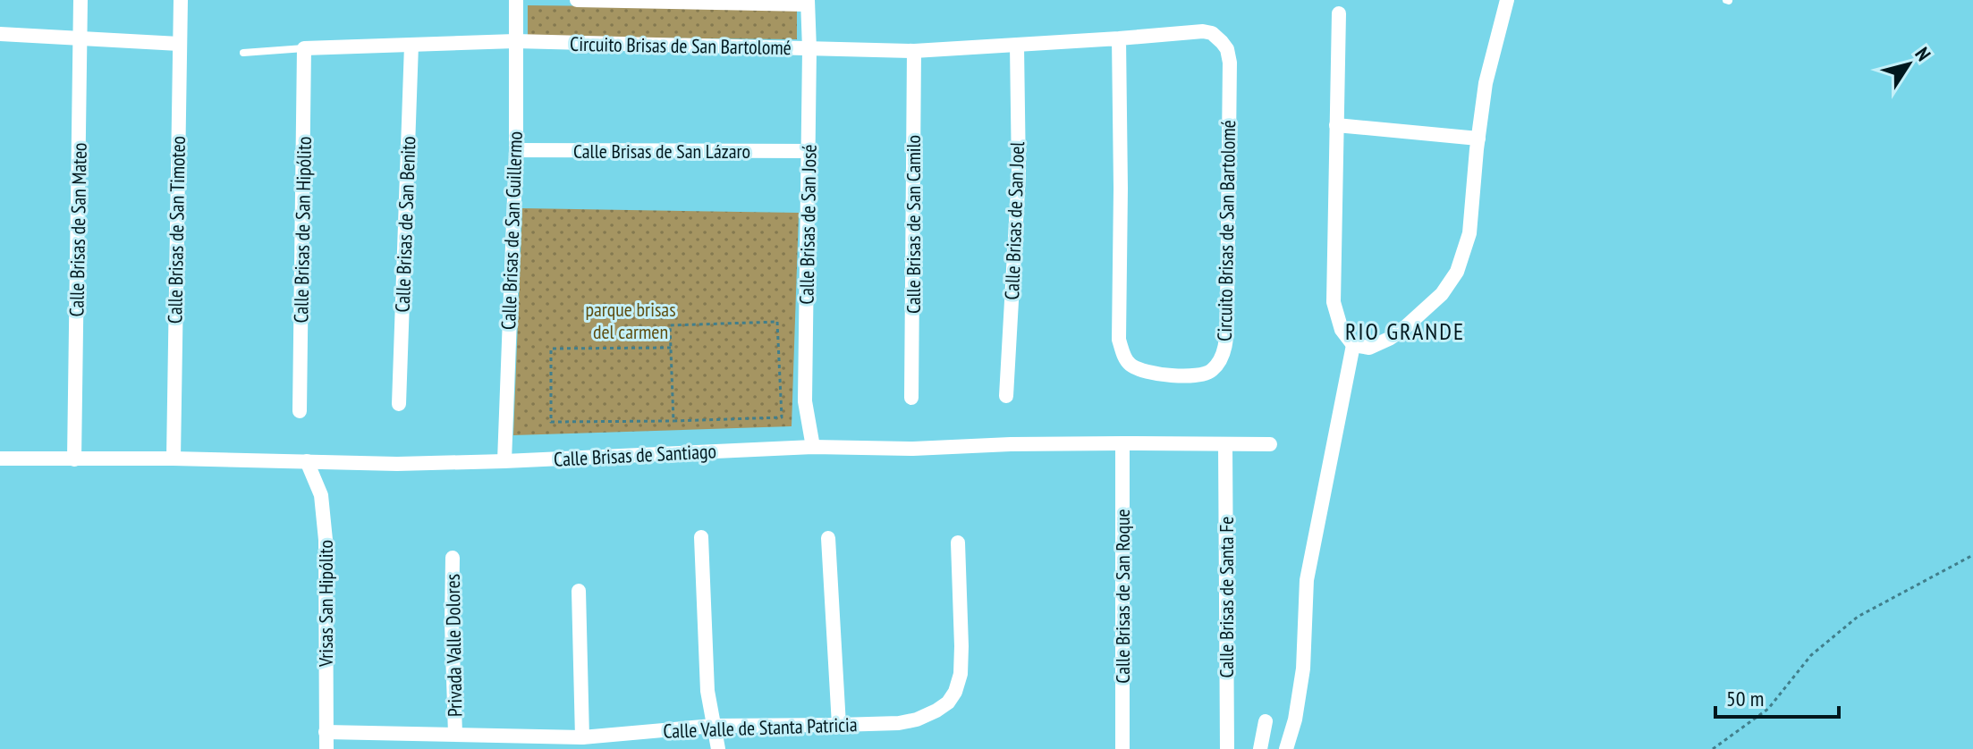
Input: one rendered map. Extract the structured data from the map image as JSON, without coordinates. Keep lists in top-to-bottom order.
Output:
{
  "streets": {
    "street": [
      "Circuito Brisas de San Bartolomé",
      "Calle Brisas de San Lázaro",
      "Calle Brisas de San Joel",
      "Calle Brisas de San Benito",
      "Calle Brisas de San José",
      "Calle Brisas de San Camilo",
      "Calle Brisas de San Mateo",
      "Calle Brisas de San Timoteo",
      "Calle Brisas de San Hipólito",
      "Calle Brisas de San Guillermo",
      "Calle Brisas de Santiago",
      "Calle Brisas de San Roque",
      "Calle Brisas de Santa Fe",
      "Vrisas San Hipólito",
      "Privada Valle Dolores",
      "Calle Valle de Stanta Patricia"
    ]
  },
  "crossings": [
    ["Circuito Brisas de San Bartolomé", "Calle Brisas de San Joel"],
    ["Circuito Brisas de San Bartolomé", "Calle Brisas de San Benito"],
    ["Circuito Brisas de San Bartolomé", "Calle Brisas de San José"],
    ["Circuito Brisas de San Bartolomé", "Calle Brisas de San Camilo"],
    ["Circuito Brisas de San Bartolomé", "Calle Brisas de San Hipólito"],
    ["Circuito Brisas de San Bartolomé", "Calle Brisas de San Guillermo"],
    ["Calle Brisas de San Lázaro", "Calle Brisas de San José"],
    ["Calle Brisas de San Lázaro", "Calle Brisas de San Guillermo"],
    ["Calle Brisas de San José", "Calle Brisas de Santiago"],
    ["Calle Brisas de San Mateo", "Calle Brisas de Santiago"],
    ["Calle Brisas de San Timoteo", "Calle Brisas de Santiago"],
    ["Calle Brisas de San Guillermo", "Calle Brisas de Santiago"],
    ["Calle Brisas de Santiago", "Calle Brisas de San Roque"],
    ["Calle Brisas de Santiago", "Calle Brisas de Santa Fe"],
    ["Calle Brisas de Santiago", "Vrisas San Hipólito"],
    ["Vrisas San Hipólito", "Calle Valle de Stanta Patricia"],
    ["Privada Valle Dolores", "Calle Valle de Stanta Patricia"]
  ],
  "districts": ["RIO GRANDE"],
  "parks": ["parque brisas del carmen"],
  "scale_bar": "50 m",
  "north": "top right"
}
